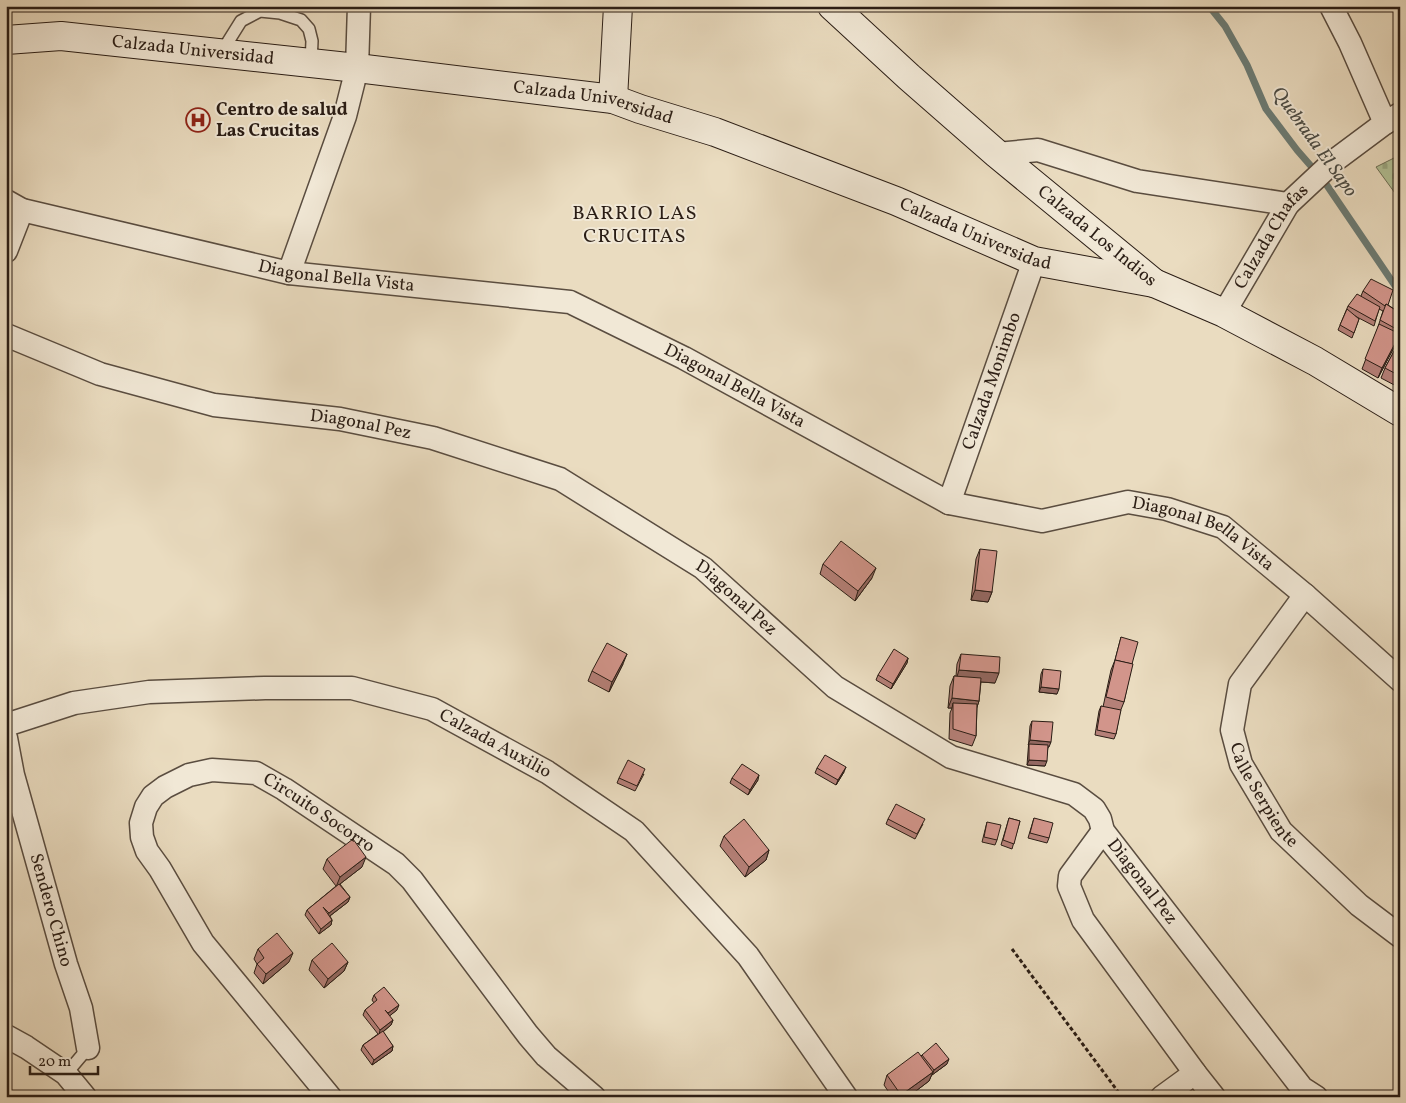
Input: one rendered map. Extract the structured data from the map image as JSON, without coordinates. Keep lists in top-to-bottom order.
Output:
{
  "streets": {
    "street": [
      "Calzada Universidad",
      "Calzada Los Indios",
      "Calzada Chafas",
      "Diagonal Bella Vista",
      "Calzada Monimbo",
      "Diagonal Pez",
      "Calzada Auxilio",
      "Calle Serpiente",
      "Circuito Socorro",
      "Sendero Chino"
    ]
  },
  "crossings": [
    ["Calzada Universidad", "Calzada Los Indios"],
    ["Calzada Universidad", "Calzada Monimbo"],
    ["Calzada Los Indios", "Calzada Chafas"],
    ["Diagonal Bella Vista", "Calzada Monimbo"],
    ["Diagonal Bella Vista", "Calle Serpiente"]
  ],
  "districts": ["BARRIO LAS CRUCITAS"],
  "water": ["Quebrada El Sapo"],
  "places": {
    "hospital": ["Centro de salud Las Crucitas"]
  },
  "scale_bar": "20 m"
}
